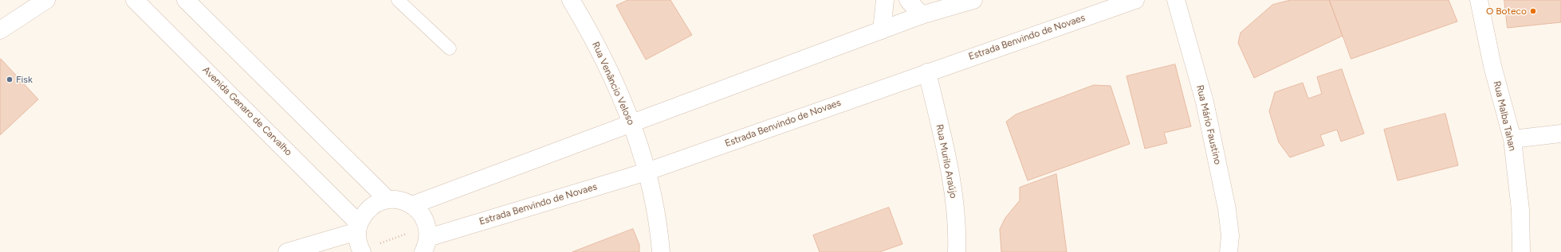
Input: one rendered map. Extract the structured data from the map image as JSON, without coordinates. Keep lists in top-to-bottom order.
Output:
{
  "streets": {
    "street": [
      "Estrada Benvindo de Novaes",
      "Rua Venâncio Veloso",
      "Avenida Genaro de Carvalho",
      "Rua Malba Tahan",
      "Rua Mário Faustino",
      "Rua Murilo Araújo"
    ]
  },
  "crossings": [
    ["Estrada Benvindo de Novaes", "Rua Venâncio Veloso"],
    ["Estrada Benvindo de Novaes", "Rua Murilo Araújo"]
  ],
  "places": ["O Boteco", "Fisk"]
}
